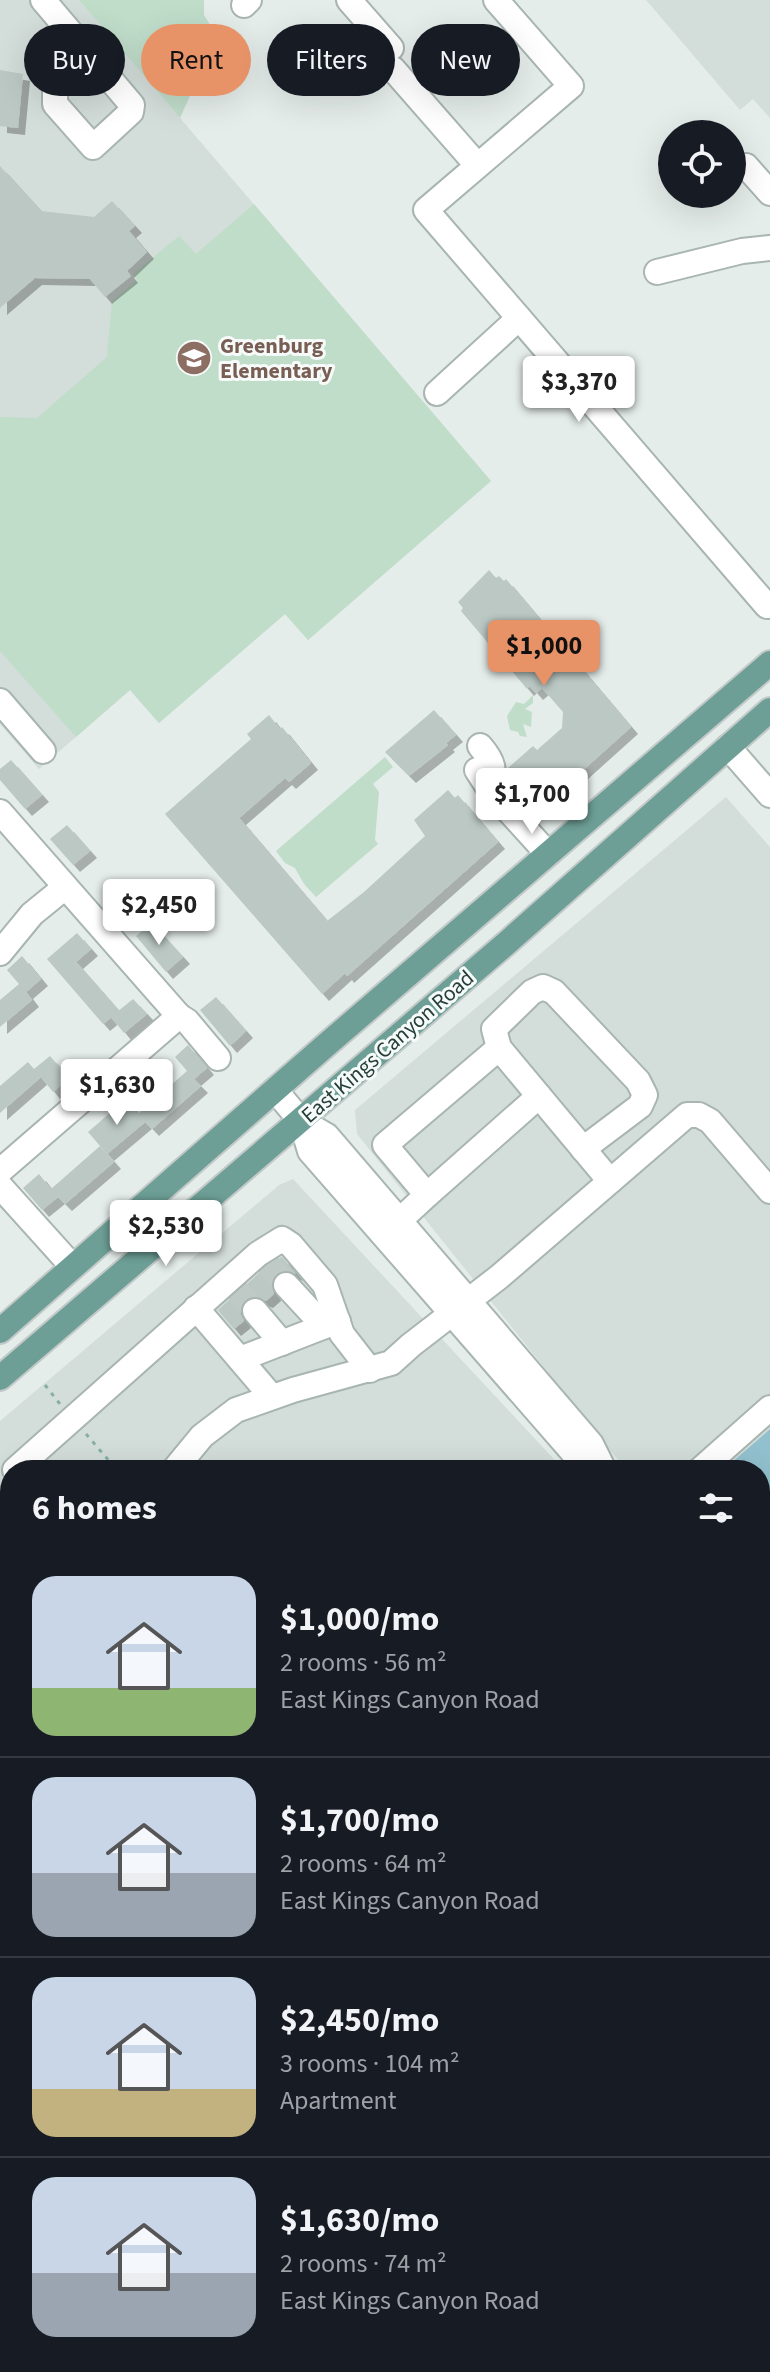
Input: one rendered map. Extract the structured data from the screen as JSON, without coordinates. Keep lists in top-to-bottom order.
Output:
{
  "streets": {
    "main road": ["East Kings Canyon Road"]
  },
  "places": {
    "school or university": ["Greenburg Elementary"]
  },
  "page": {
    "chip": [
      "Buy",
      "Rent",
      "Filters",
      "New"
    ],
    "price": [
      "$3,370",
      "$1,000",
      "$1,700",
      "$2,450",
      "$1,630",
      "$2,530"
    ],
    "heading": "6 homes",
    "list": [
      {
        "name": "$1,000/mo",
        "note": "2 rooms · 56 m² · East Kings Canyon Road"
      },
      {
        "name": "$1,700/mo",
        "note": "2 rooms · 64 m² · East Kings Canyon Road"
      },
      {
        "name": "$2,450/mo",
        "note": "3 rooms · 104 m² · Apartment"
      },
      {
        "name": "$1,630/mo",
        "note": "2 rooms · 74 m² · East Kings Canyon Road"
      }
    ]
  }
}
